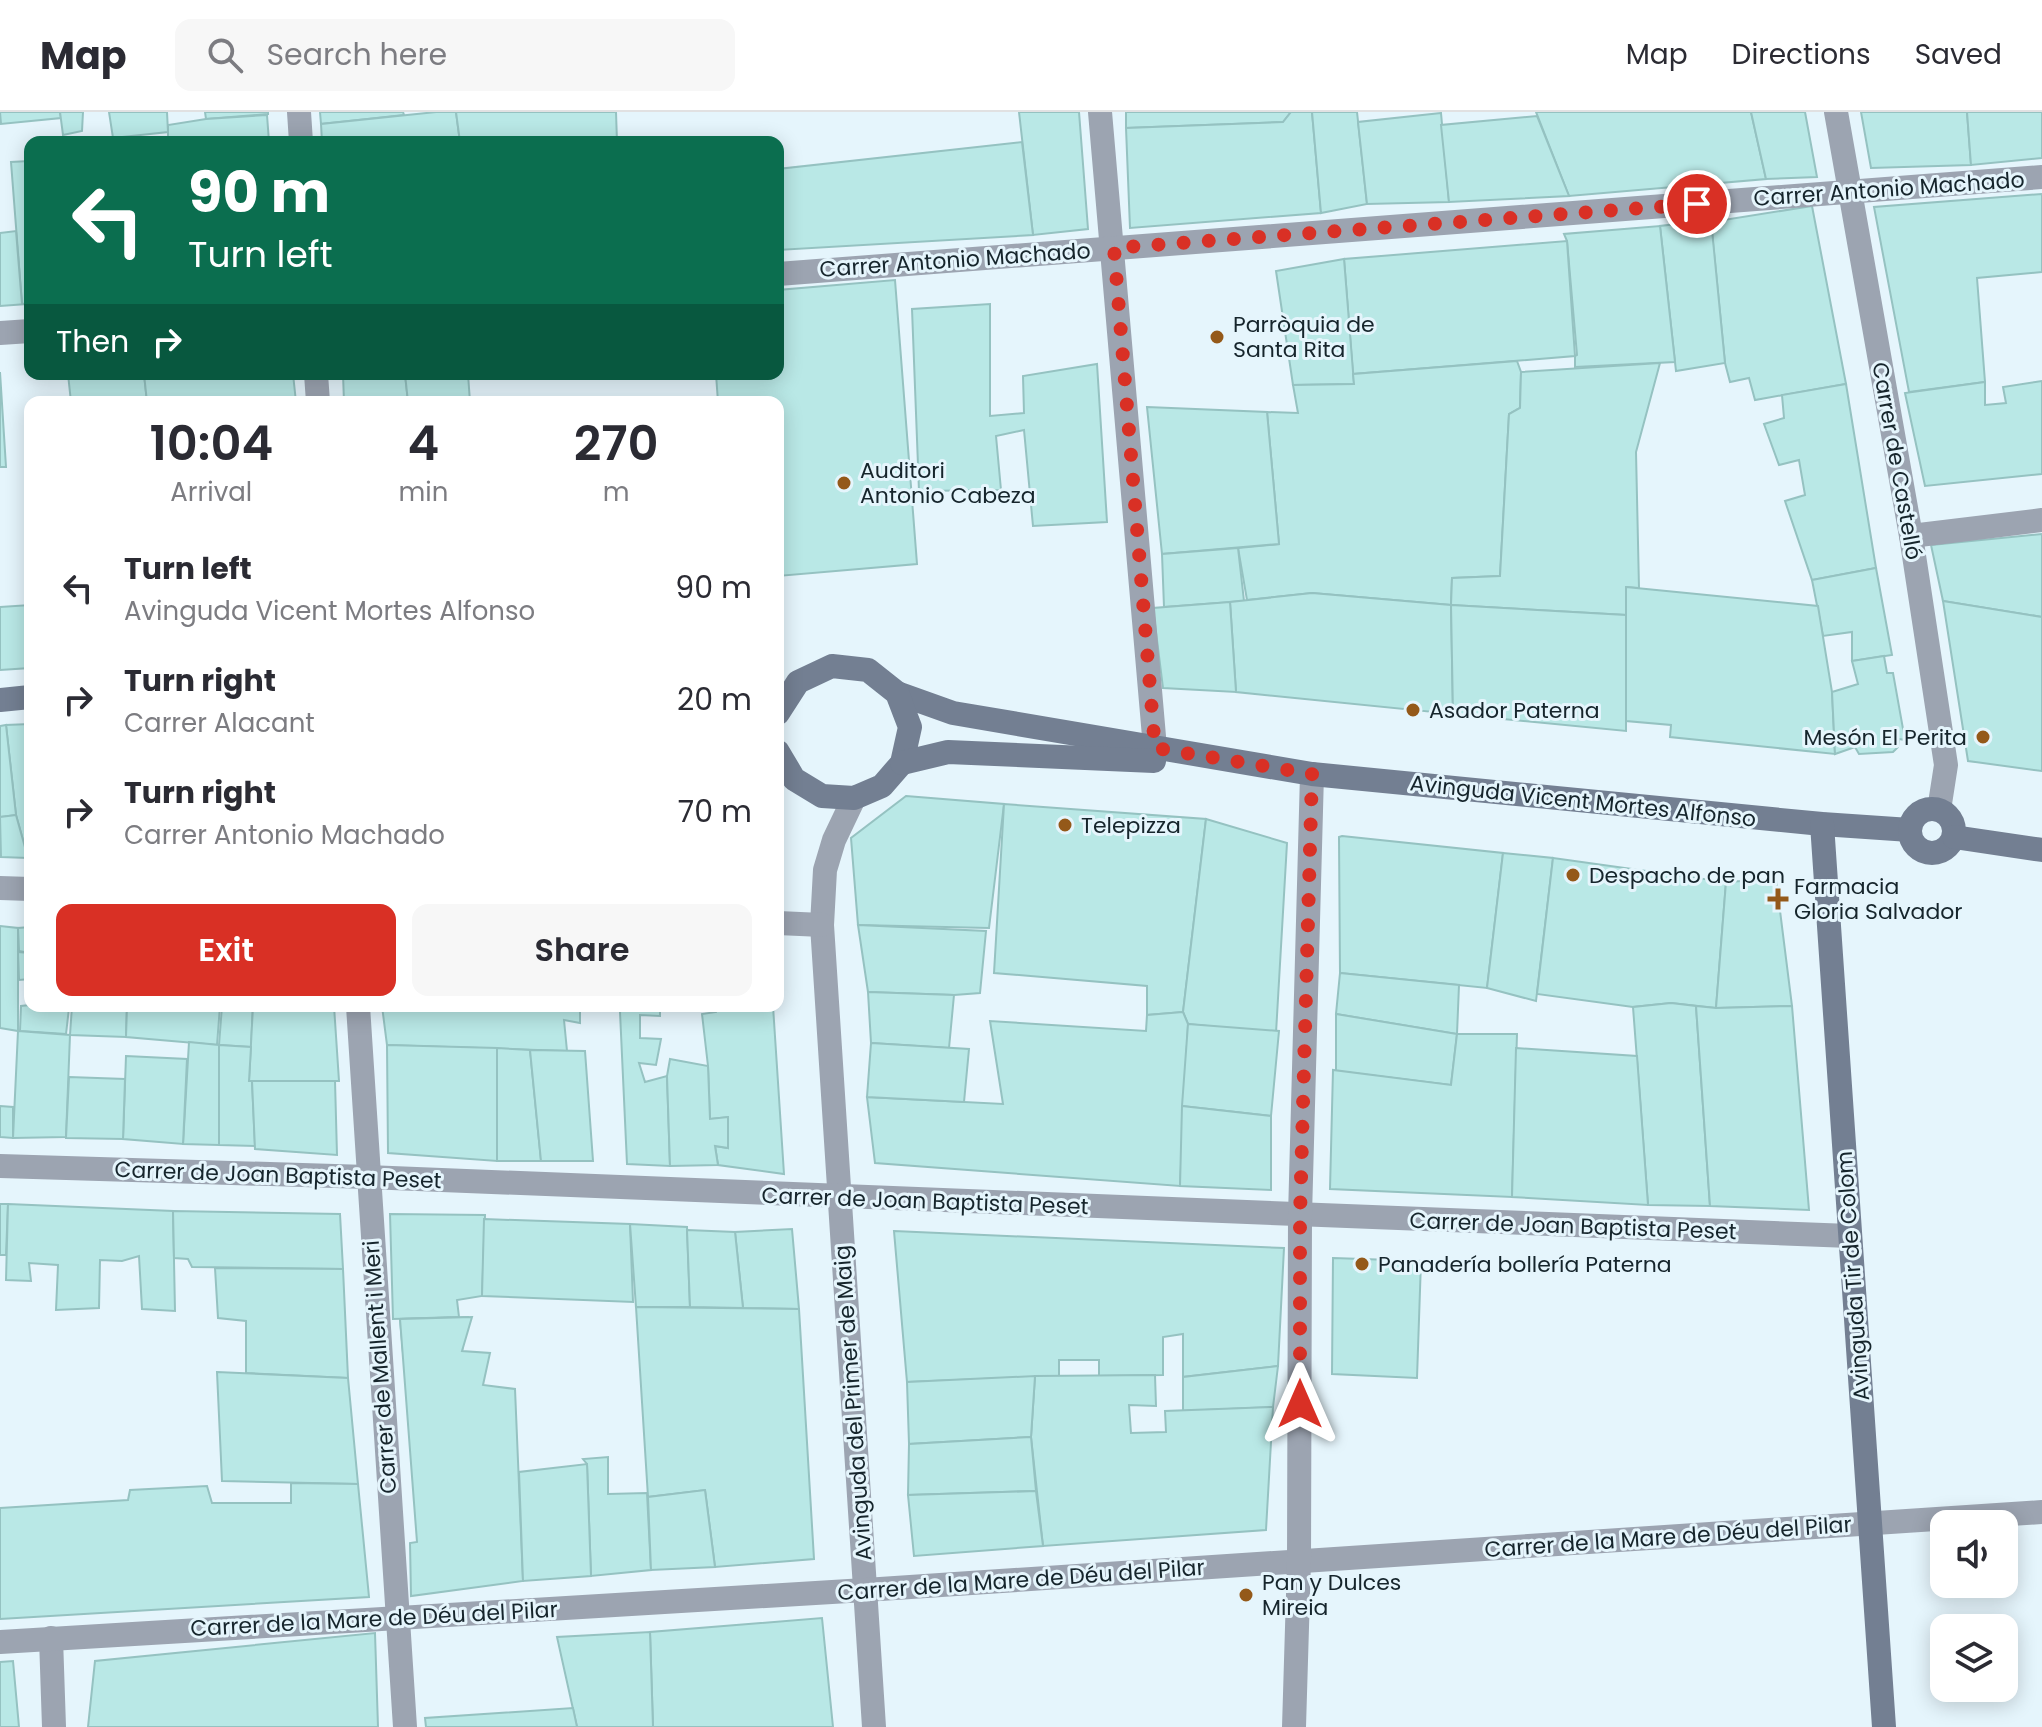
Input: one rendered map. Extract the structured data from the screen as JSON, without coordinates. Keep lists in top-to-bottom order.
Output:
{
  "streets": {
    "street": [
      "Carrer Antonio Machado",
      "Carrer de Castelló",
      "Avinguda Vicent Mortes Alfonso",
      "Carrer de Joan Baptista Peset",
      "Avinguda Tir de Colom",
      "Carrer de Mallent i Meri",
      "Avinguda del Primer de Maig",
      "Carrer de la Mare de Déu del Pilar"
    ]
  },
  "crossings": [
    ["Carrer Antonio Machado", "Carrer de Castelló"],
    ["Carrer de Castelló", "Avinguda Vicent Mortes Alfonso"],
    ["Avinguda Vicent Mortes Alfonso", "Avinguda Tir de Colom"],
    ["Carrer de Joan Baptista Peset", "Avinguda Tir de Colom"],
    ["Carrer de Joan Baptista Peset", "Carrer de Mallent i Meri"],
    ["Carrer de Joan Baptista Peset", "Avinguda del Primer de Maig"],
    ["Avinguda Tir de Colom", "Carrer de la Mare de Déu del Pilar"],
    ["Carrer de Mallent i Meri", "Carrer de la Mare de Déu del Pilar"],
    ["Avinguda del Primer de Maig", "Carrer de la Mare de Déu del Pilar"]
  ],
  "places": {
    "other": [
      "Parròquia de Santa Rita",
      "Auditori Antonio Cabeza",
      "Asador Paterna",
      "Mesón El Perita",
      "Telepizza",
      "Despacho de pan",
      "Panadería bollería Paterna",
      "Pan y Dulces Mireia"
    ],
    "health": ["Farmacia Gloria Salvador"]
  },
  "page": {
    "header": "Map",
    "search": "Search here",
    "nav": ["Map", "Directions", "Saved"],
    "turn": ["90 m", "Turn left"],
    "then": "Then",
    "eta": [
      "10:04",
      "Arrival",
      "4",
      "min",
      "270",
      "m"
    ],
    "list": [
      {
        "name": "Turn left",
        "note": "Avinguda Vicent Mortes Alfonso",
        "value": "90 m"
      },
      {
        "name": "Turn right",
        "note": "Carrer Alacant",
        "value": "20 m"
      },
      {
        "name": "Turn right",
        "note": "Carrer Antonio Machado",
        "value": "70 m"
      }
    ],
    "buttons": ["Exit", "Share"]
  }
}
